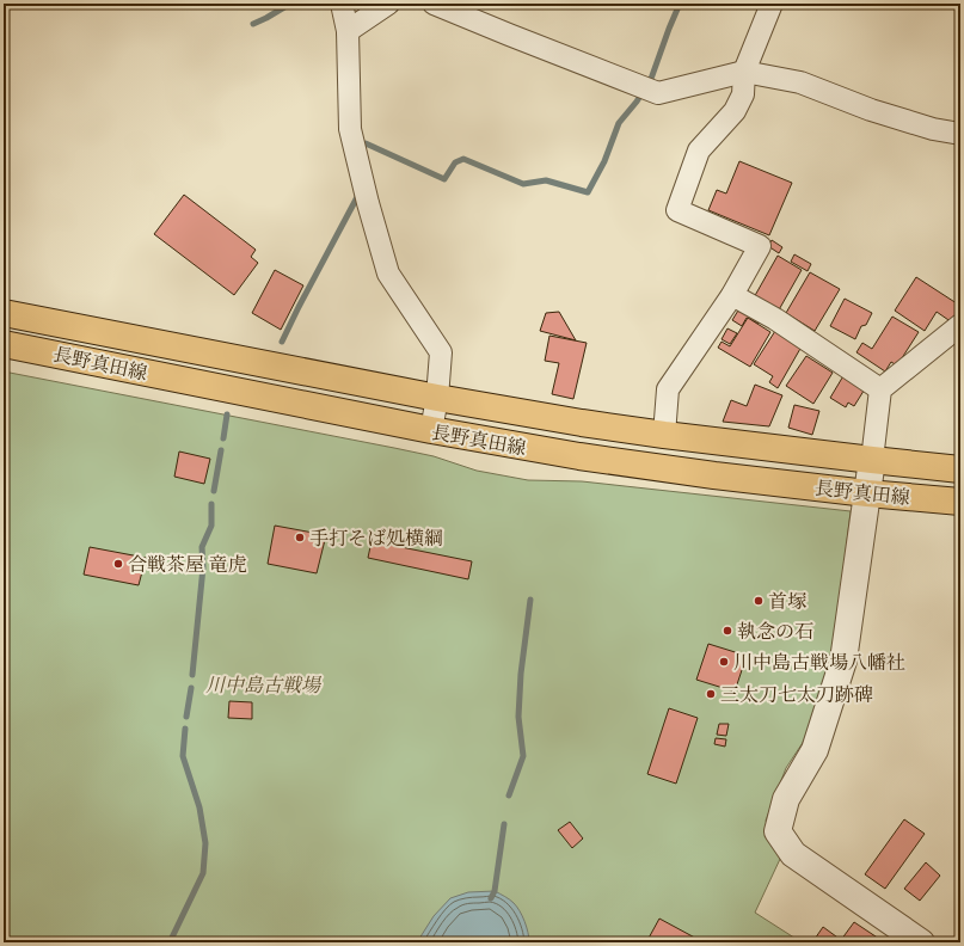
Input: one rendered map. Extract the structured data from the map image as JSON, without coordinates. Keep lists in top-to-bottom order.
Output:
{
  "streets": {
    "main road": ["長野真田線"]
  },
  "parks": ["川中島古戦場"],
  "places": [
    "手打そば処横綱",
    "合戦茶屋 竜虎",
    "首塚",
    "執念の石",
    "川中島古戦場八幡社",
    "三太刀七太刀跡碑"
  ]
}
